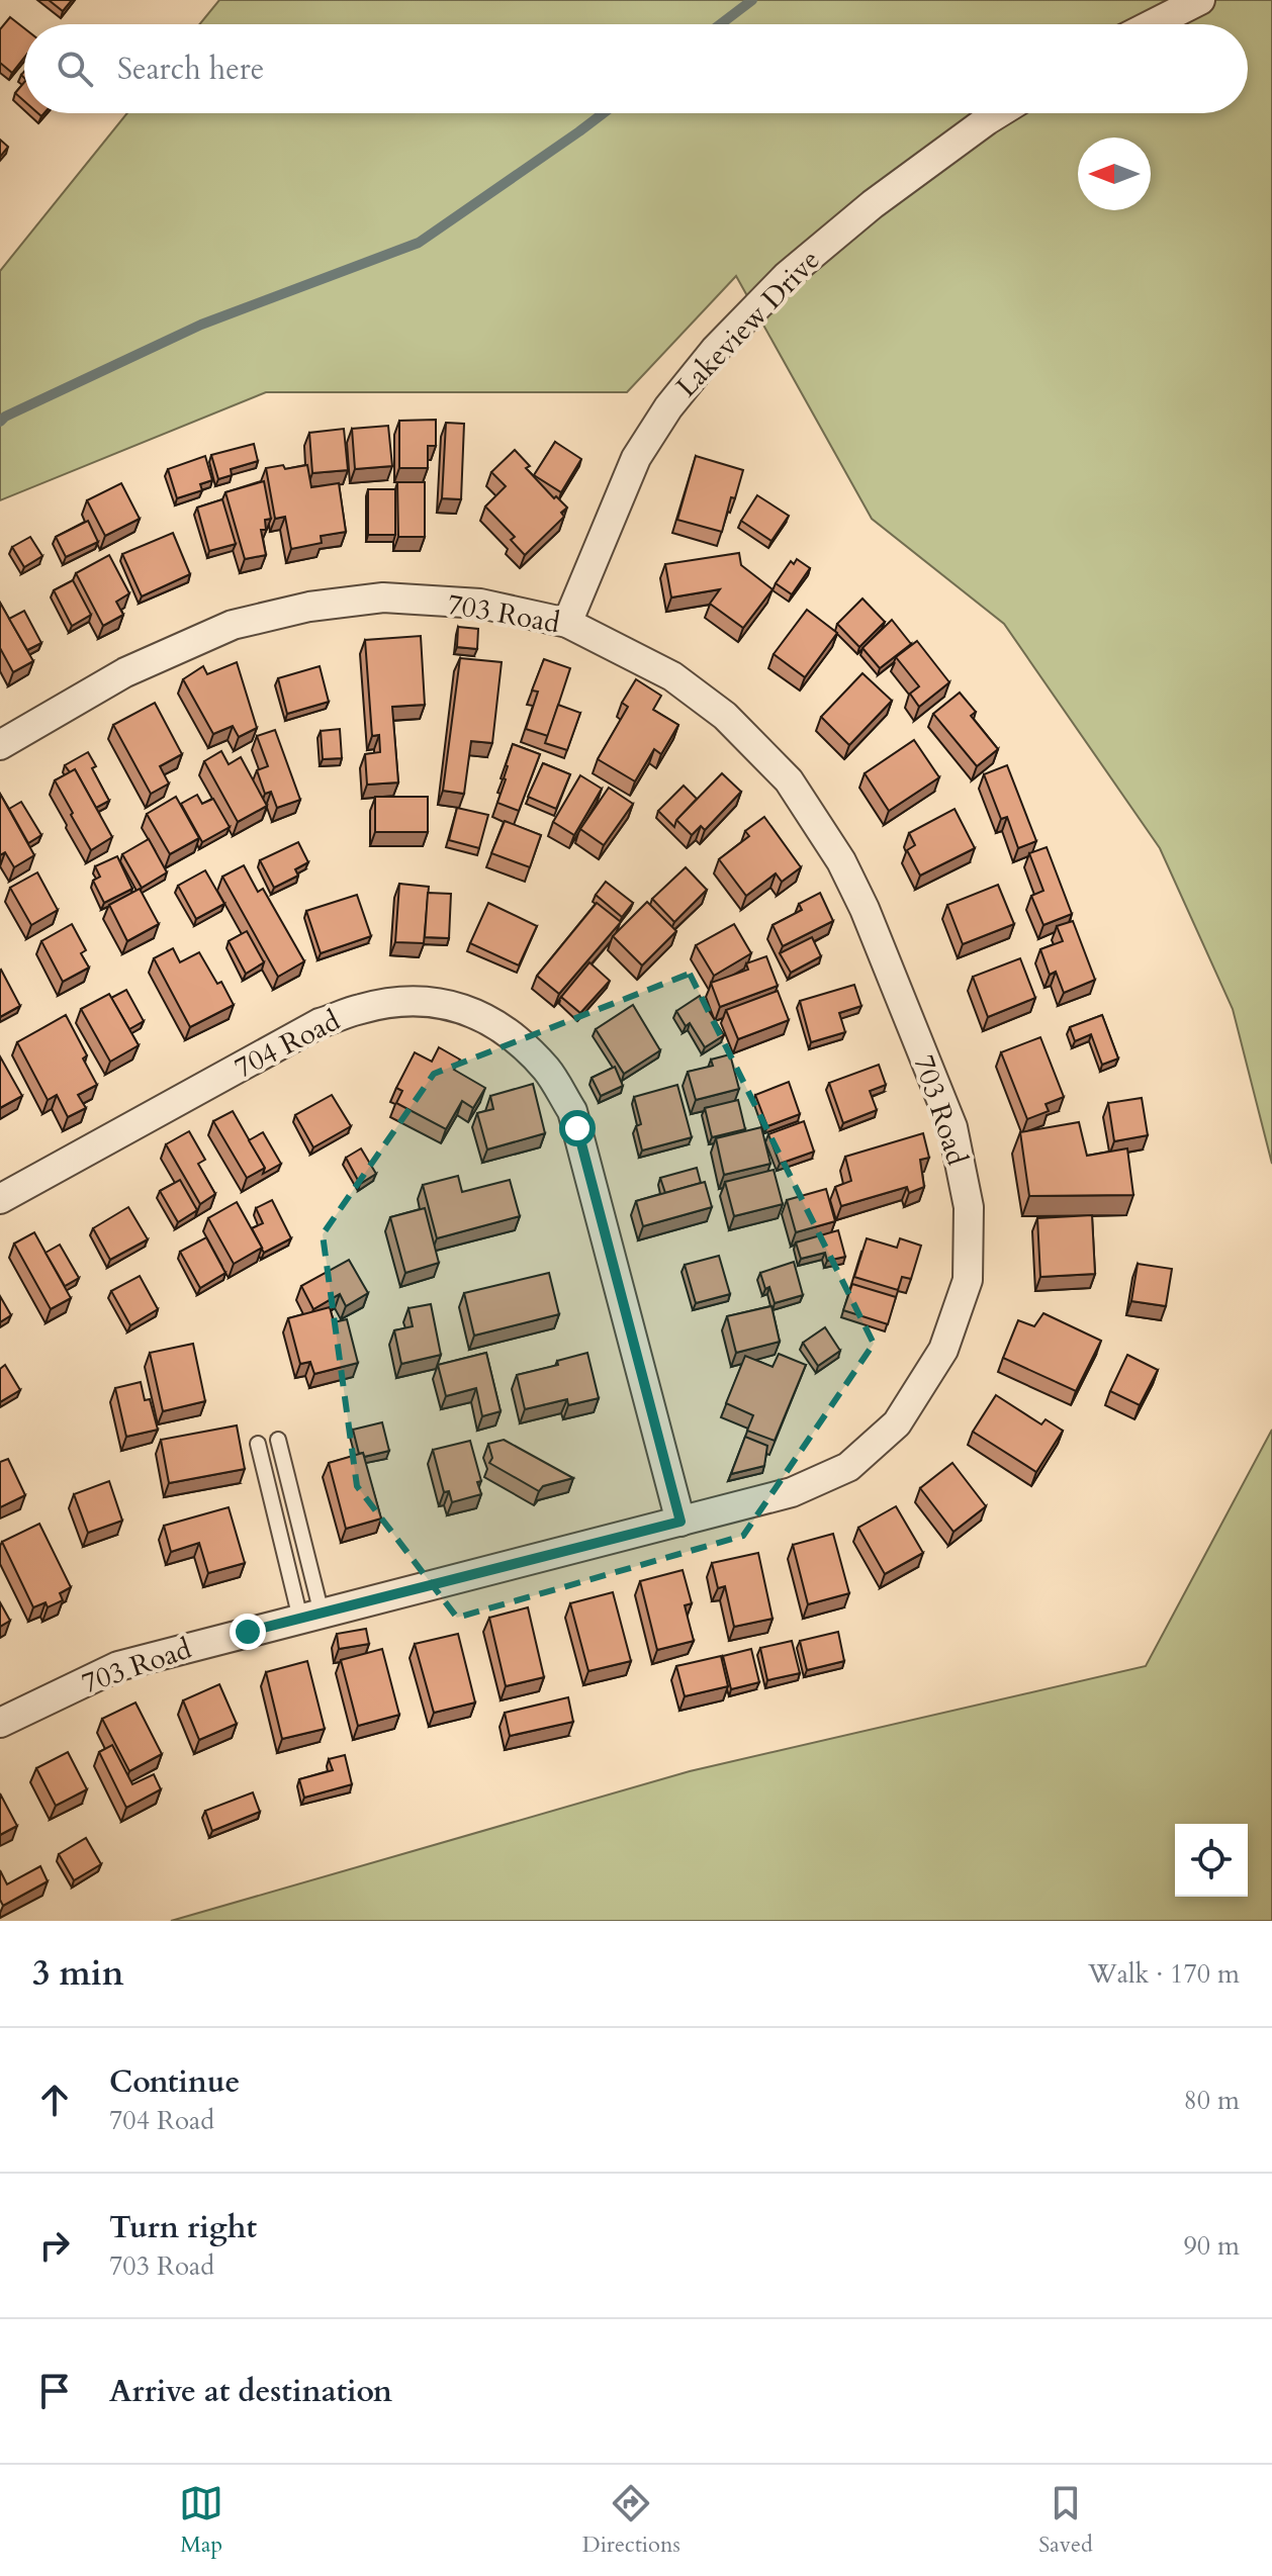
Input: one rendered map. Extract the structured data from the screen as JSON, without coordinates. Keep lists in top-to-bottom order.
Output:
{
  "streets": {
    "street": ["Lakeview Drive", "703 Road", "704 Road"]
  },
  "crossings": [
    ["Lakeview Drive", "703 Road"],
    ["703 Road", "704 Road"]
  ],
  "north": "left",
  "page": {
    "search": "Search here",
    "heading": ["3 min", "Walk · 170 m"],
    "list": [
      ["Continue", "704 Road", "80 m"],
      ["Turn right", "703 Road", "90 m"],
      "Arrive at destination"
    ],
    "nav": ["Map", "Directions", "Saved"]
  }
}
